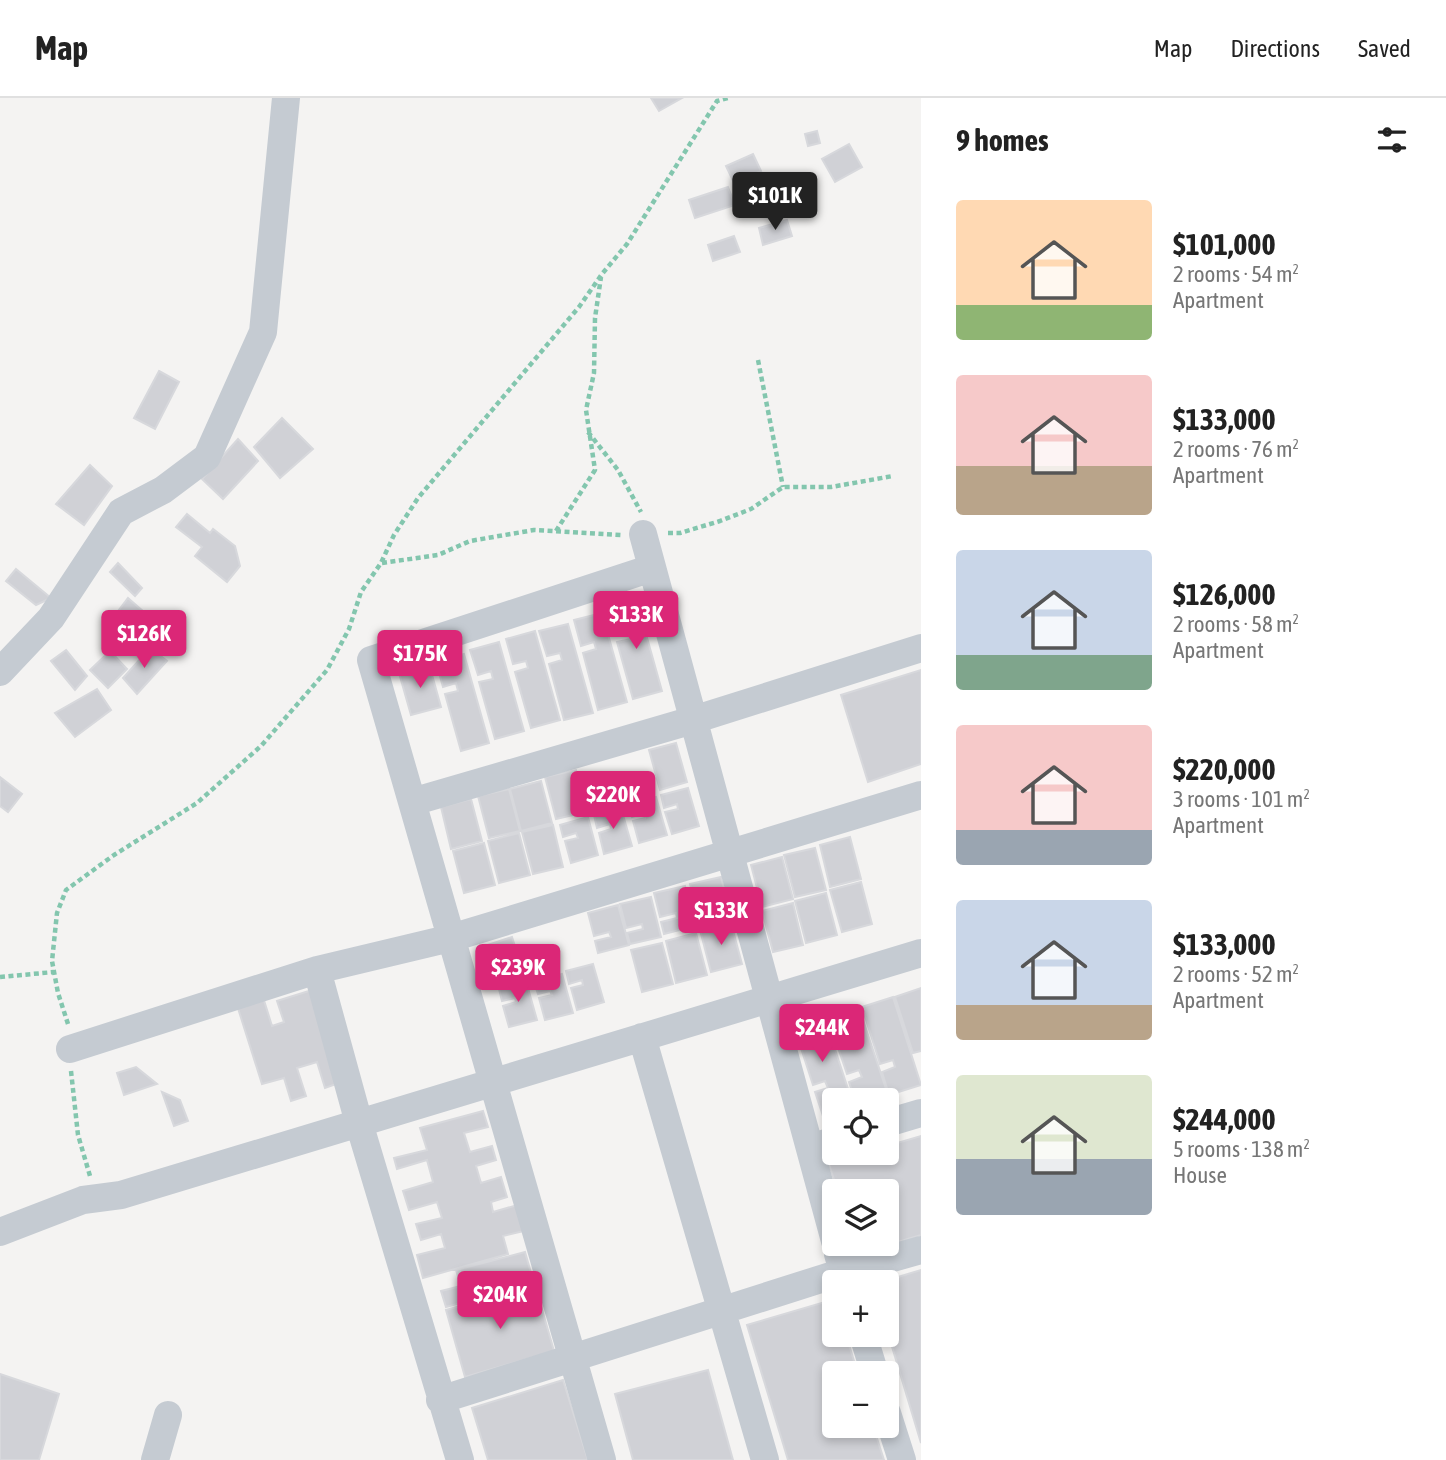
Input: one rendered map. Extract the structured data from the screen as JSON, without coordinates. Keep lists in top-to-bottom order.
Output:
{
  "page": {
    "header": "Map",
    "nav": ["Map", "Directions", "Saved"],
    "heading": "9 homes",
    "price": [
      "$101K",
      "$133K",
      "$126K",
      "$175K",
      "$220K",
      "$133K",
      "$239K",
      "$244K",
      "$204K"
    ],
    "list": [
      {
        "name": "$101,000",
        "note": "2 rooms · 54 m² · Apartment"
      },
      {
        "name": "$133,000",
        "note": "2 rooms · 76 m² · Apartment"
      },
      {
        "name": "$126,000",
        "note": "2 rooms · 58 m² · Apartment"
      },
      {
        "name": "$220,000",
        "note": "3 rooms · 101 m² · Apartment"
      },
      {
        "name": "$133,000",
        "note": "2 rooms · 52 m² · Apartment"
      },
      {
        "name": "$244,000",
        "note": "5 rooms · 138 m² · House"
      }
    ],
    "map_buttons": ["+", "−"]
  }
}
